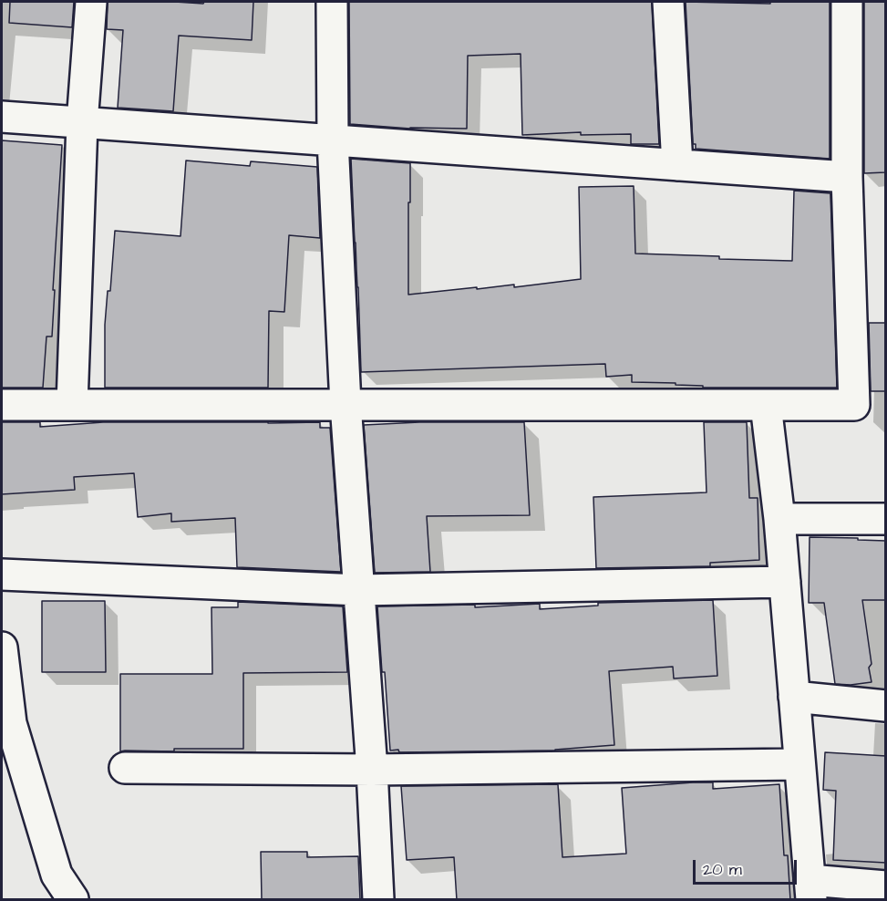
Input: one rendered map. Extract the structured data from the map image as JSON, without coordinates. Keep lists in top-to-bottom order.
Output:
{
  "scale_bar": "20 m"
}
